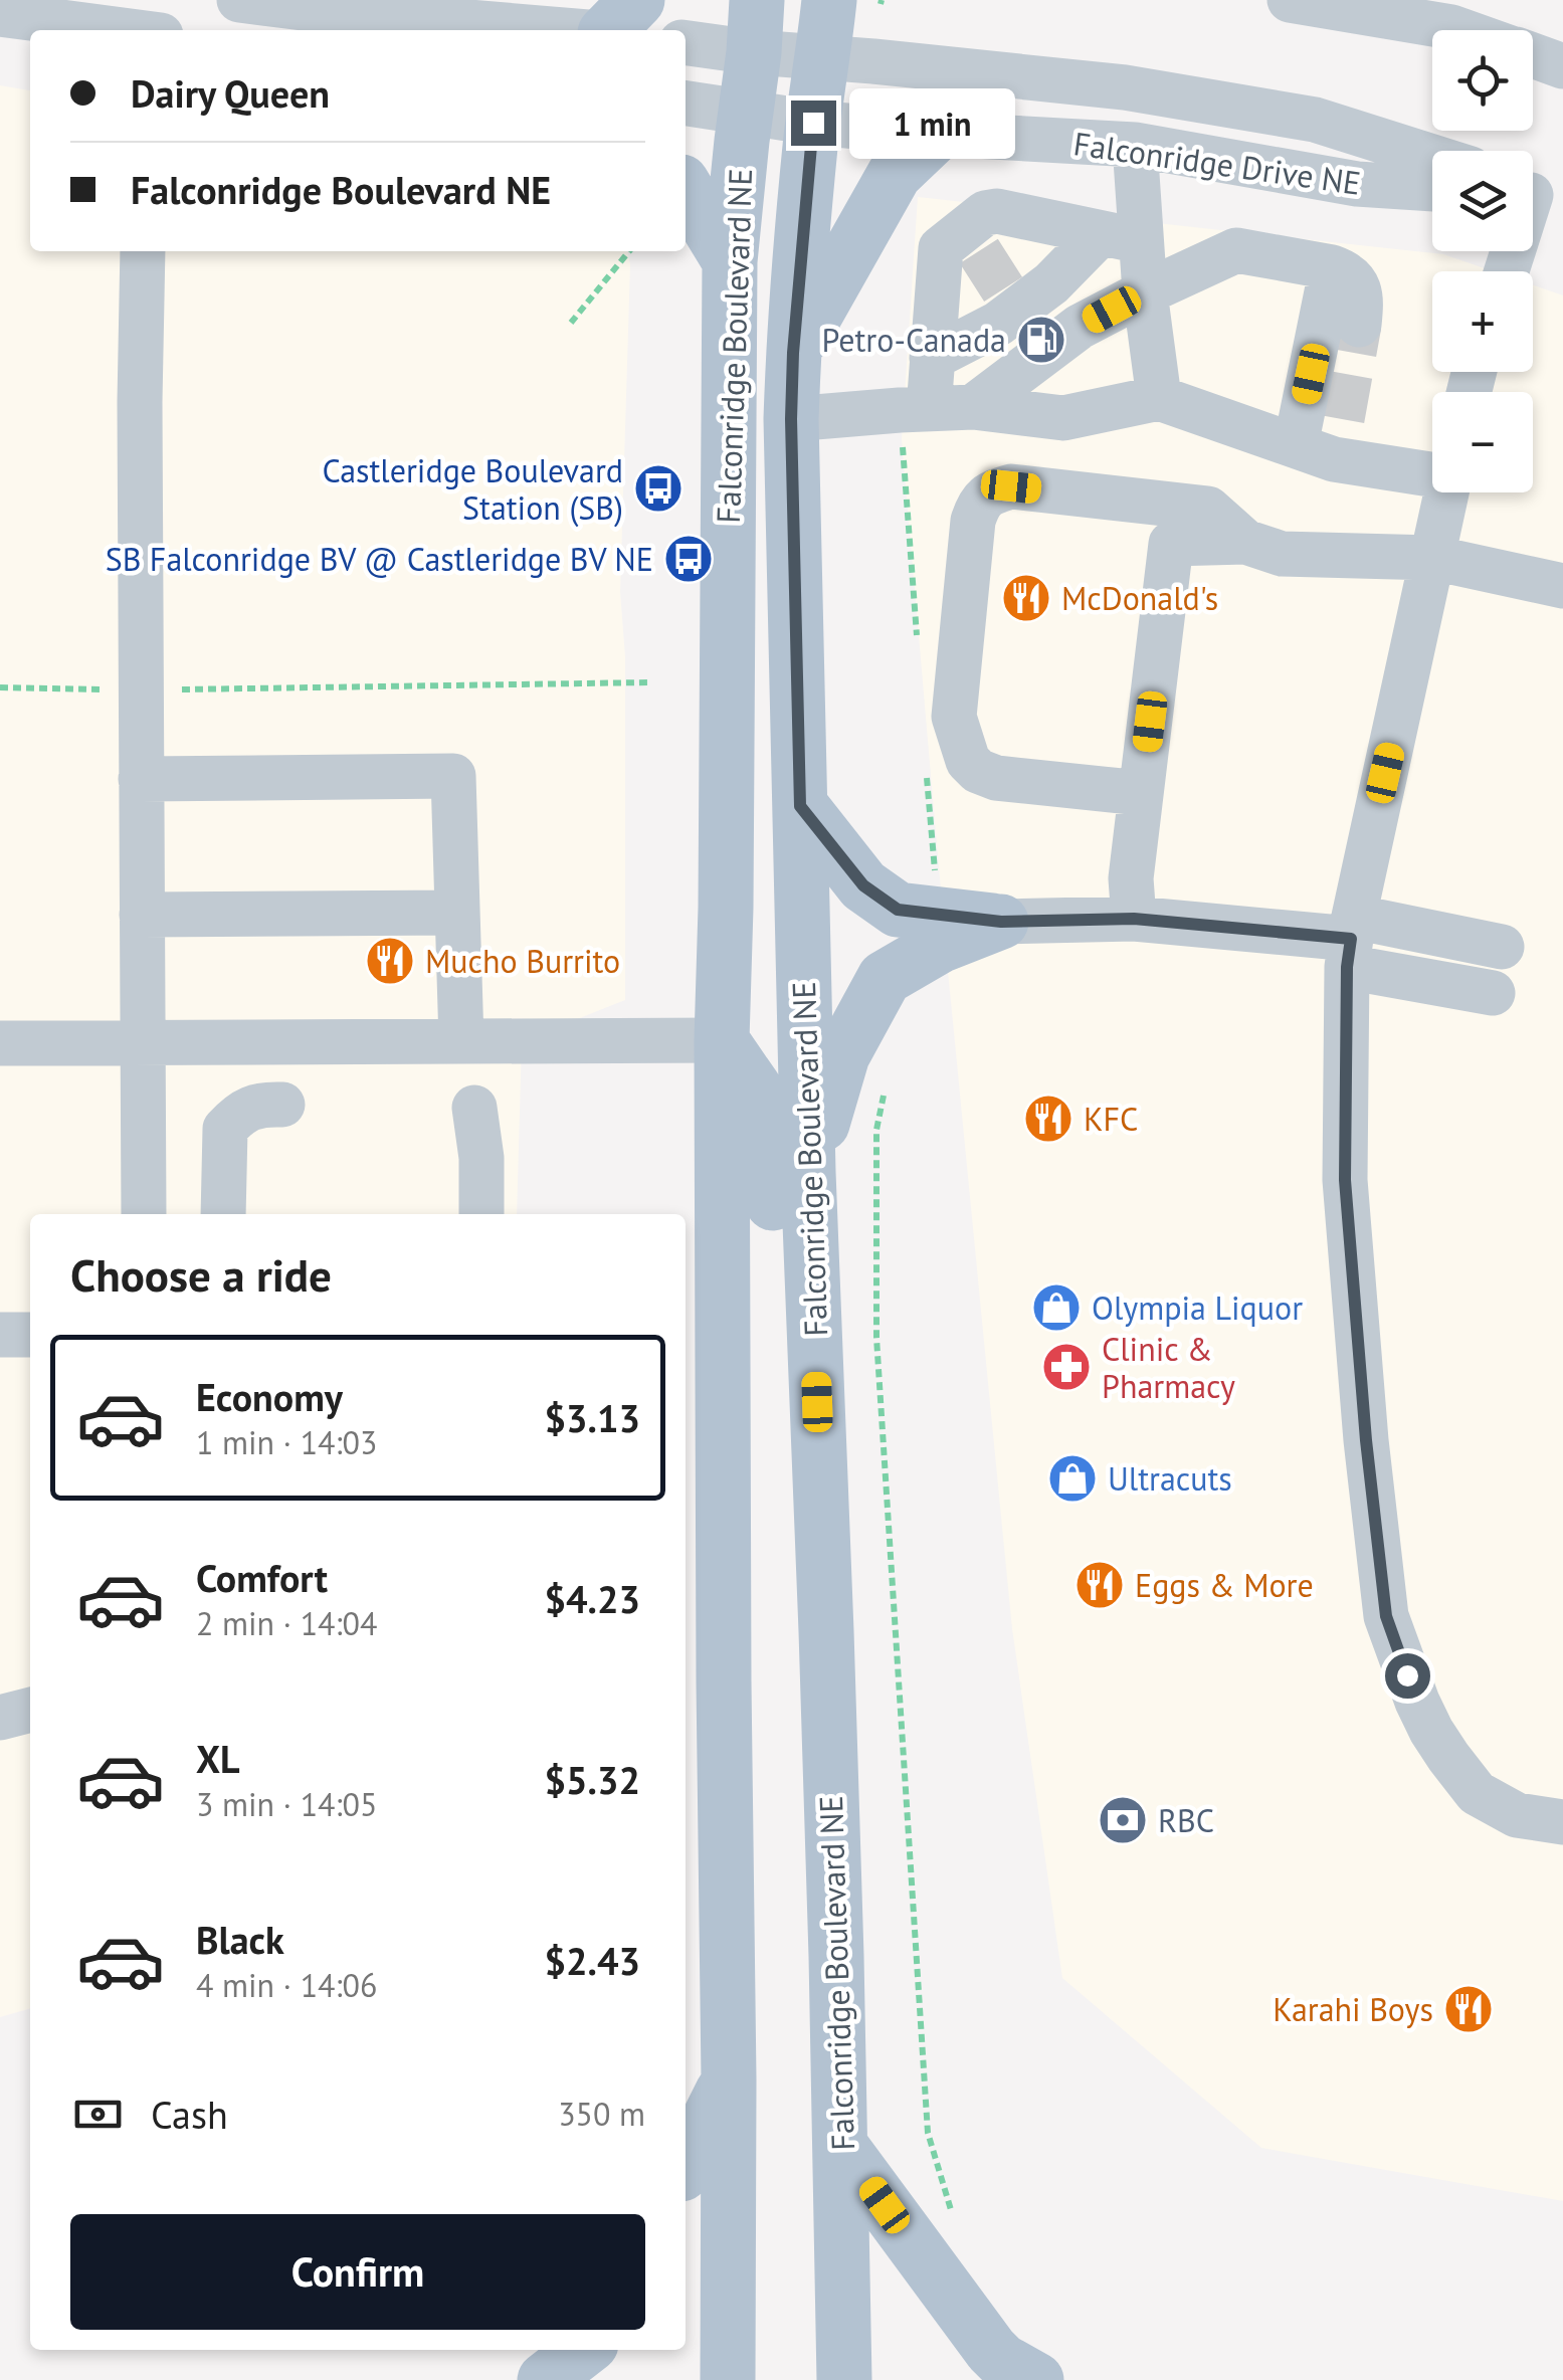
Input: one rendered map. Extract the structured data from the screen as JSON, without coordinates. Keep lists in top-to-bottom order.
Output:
{
  "streets": {
    "main road": ["Falconridge Boulevard NE"],
    "street": ["Falconridge Drive NE"]
  },
  "crossings": [
    ["Falconridge Drive NE", "Falconridge Boulevard NE"]
  ],
  "places": {
    "fuel station": ["Petro-Canada"],
    "bus stop": ["Castleridge Boulevard Station (SB)", "SB Falconridge BV @ Castleridge BV NE"],
    "restaurant": [
      "McDonald's",
      "Mucho Burrito",
      "KFC",
      "Eggs & More",
      "Karahi Boys"
    ],
    "shop": ["Olympia Liquor", "Ultracuts"],
    "pharmacy": ["Clinic & Pharmacy"],
    "bank": ["RBC"]
  },
  "page": {
    "map_buttons": ["+", "−"],
    "banner": ["Dairy Queen", "Falconridge Boulevard NE"],
    "bubble": "1 min",
    "heading": "Choose a ride",
    "list": [
      {
        "name": "Economy",
        "note": "1 min · 14:03",
        "value": "$3.13"
      },
      {
        "name": "Comfort",
        "note": "2 min · 14:04",
        "value": "$4.23"
      },
      {
        "name": "XL",
        "note": "3 min · 14:05",
        "value": "$5.32"
      },
      {
        "name": "Black",
        "note": "4 min · 14:06",
        "value": "$2.43"
      }
    ],
    "pay": ["Cash", "350 m"],
    "buttons": "Confirm"
  }
}
